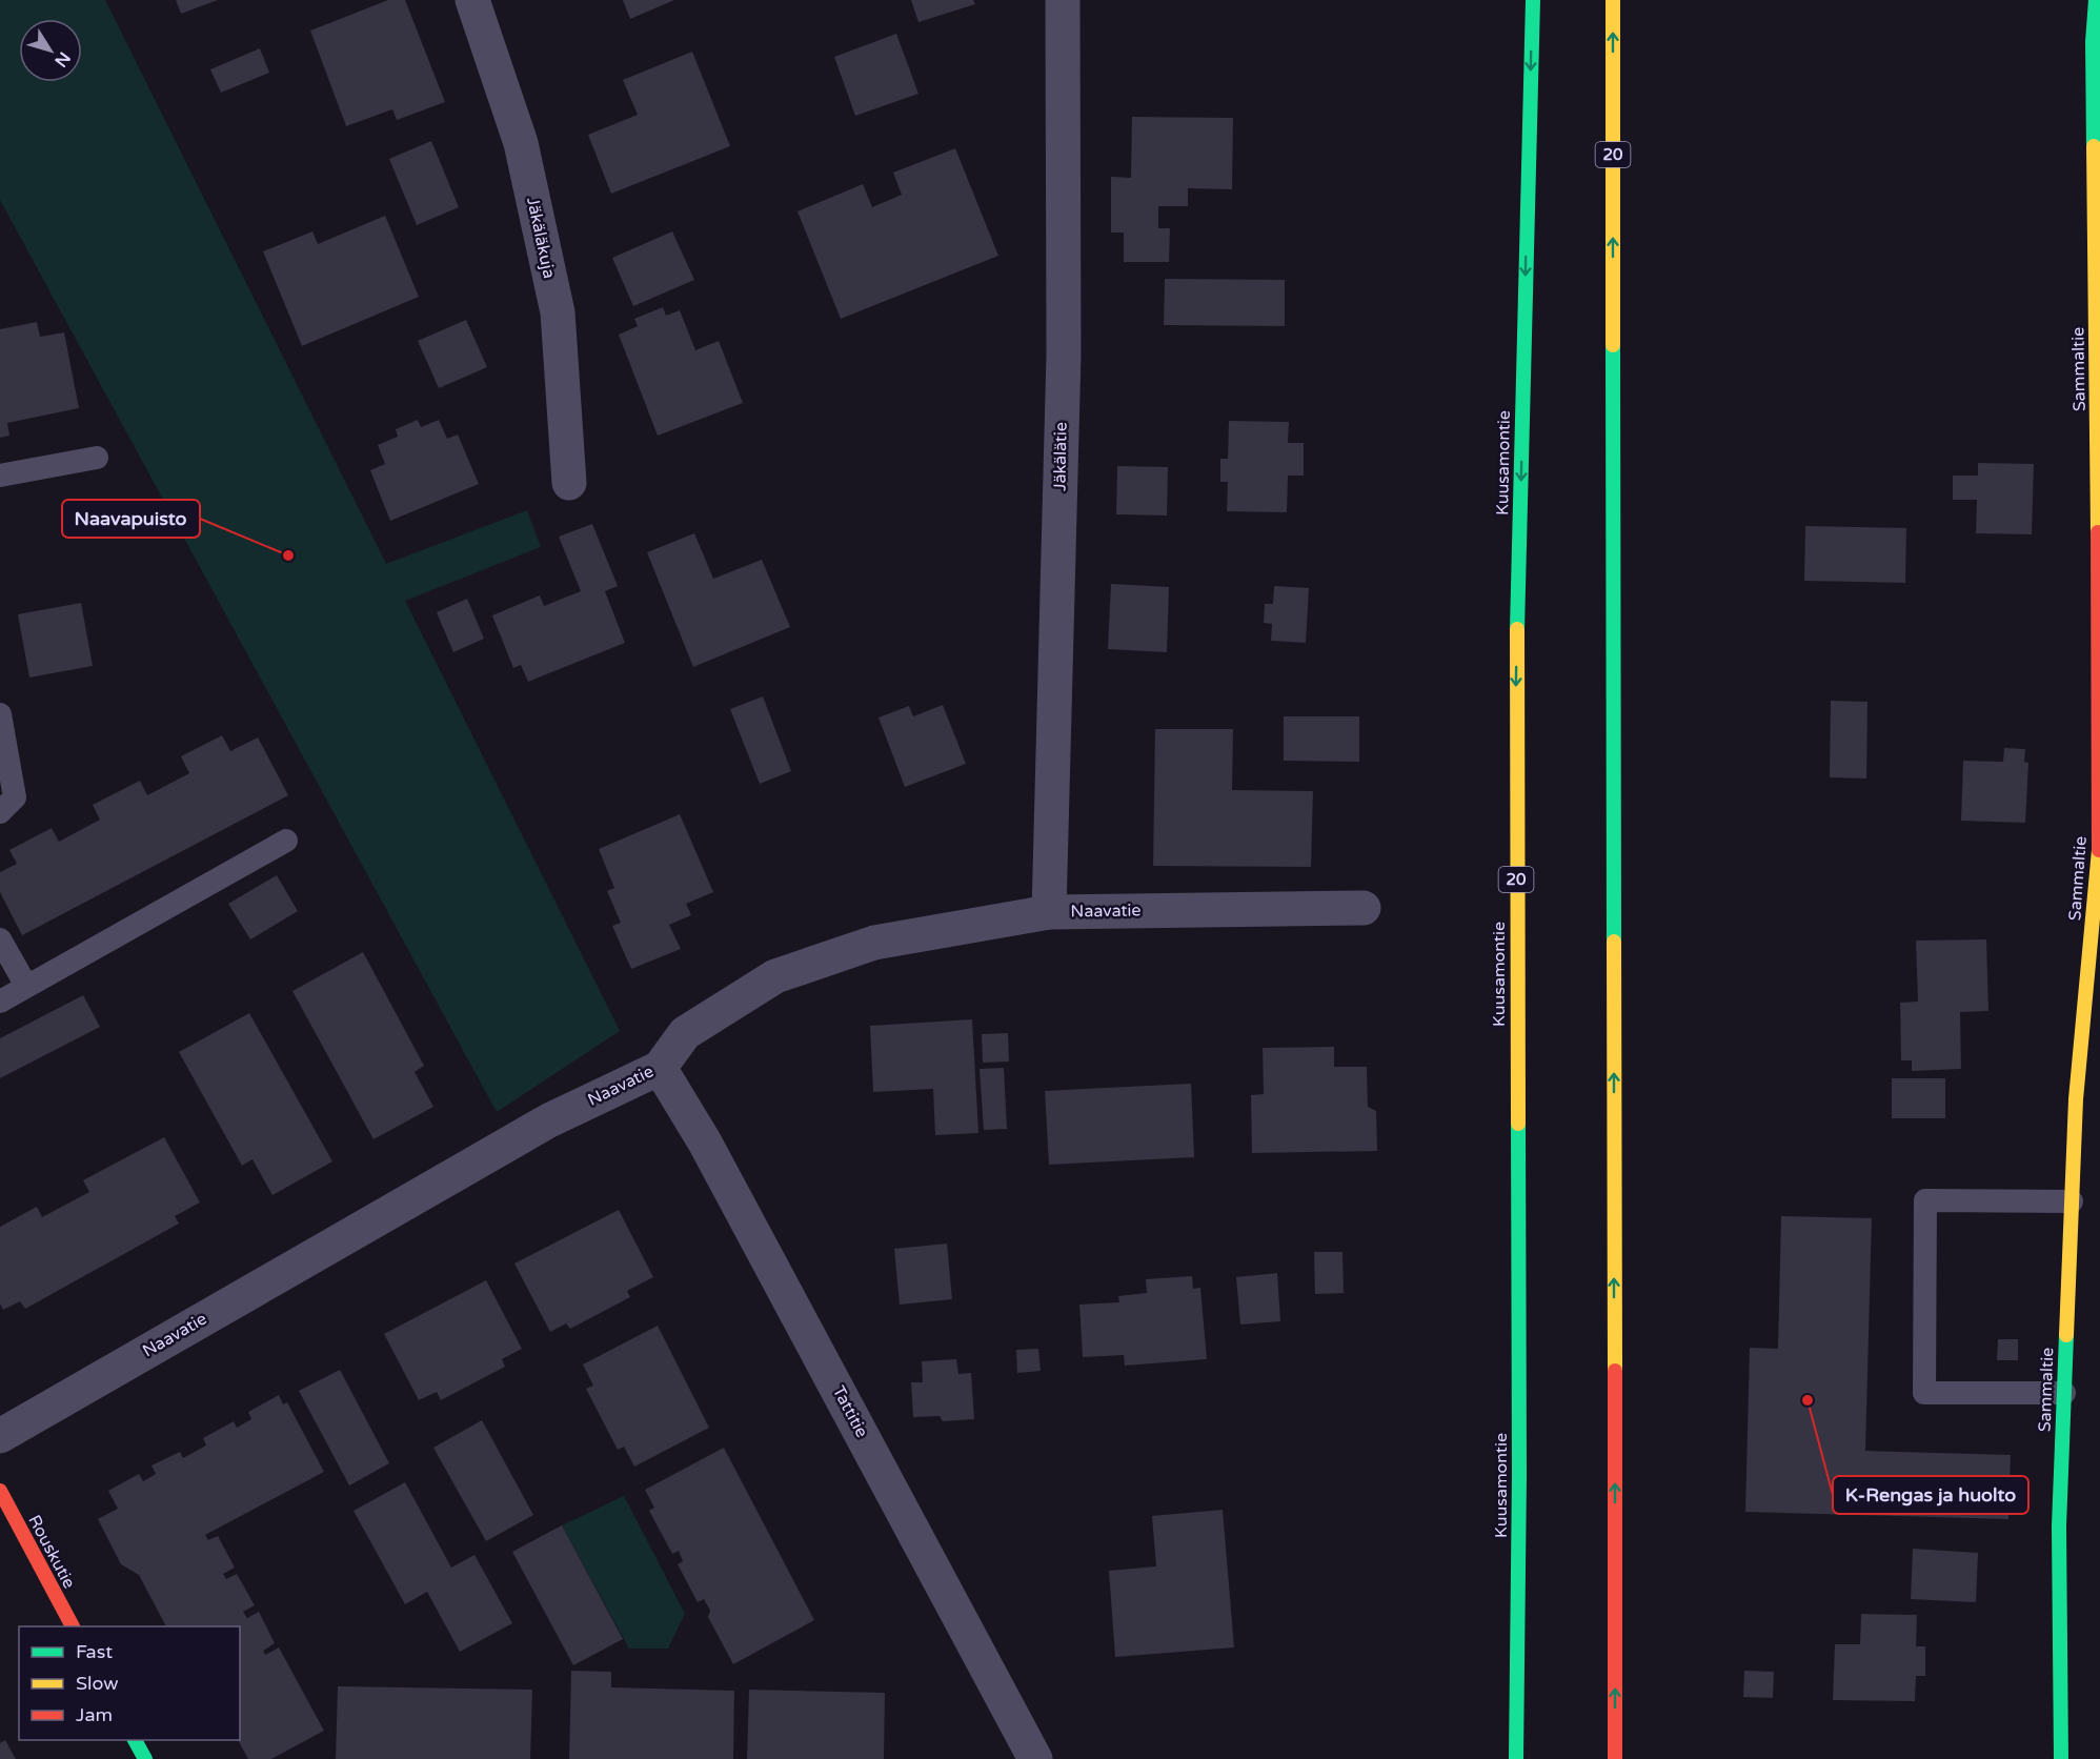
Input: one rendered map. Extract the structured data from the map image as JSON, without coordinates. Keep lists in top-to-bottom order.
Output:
{
  "streets": {
    "main road": [
      "20",
      "Sammaltie",
      "Kuusamontie",
      "Rouskutie"
    ],
    "street": [
      "Jäkäläkuja",
      "Jäkälätie",
      "Naavatie",
      "Tattitie"
    ]
  },
  "crossings": [
    ["Jäkälätie", "Naavatie"],
    ["Naavatie", "Tattitie"]
  ],
  "places": ["Naavapuisto", "K-Rengas ja huolto"],
  "legend": ["Fast", "Slow", "Jam"],
  "north": "bottom right"
}
